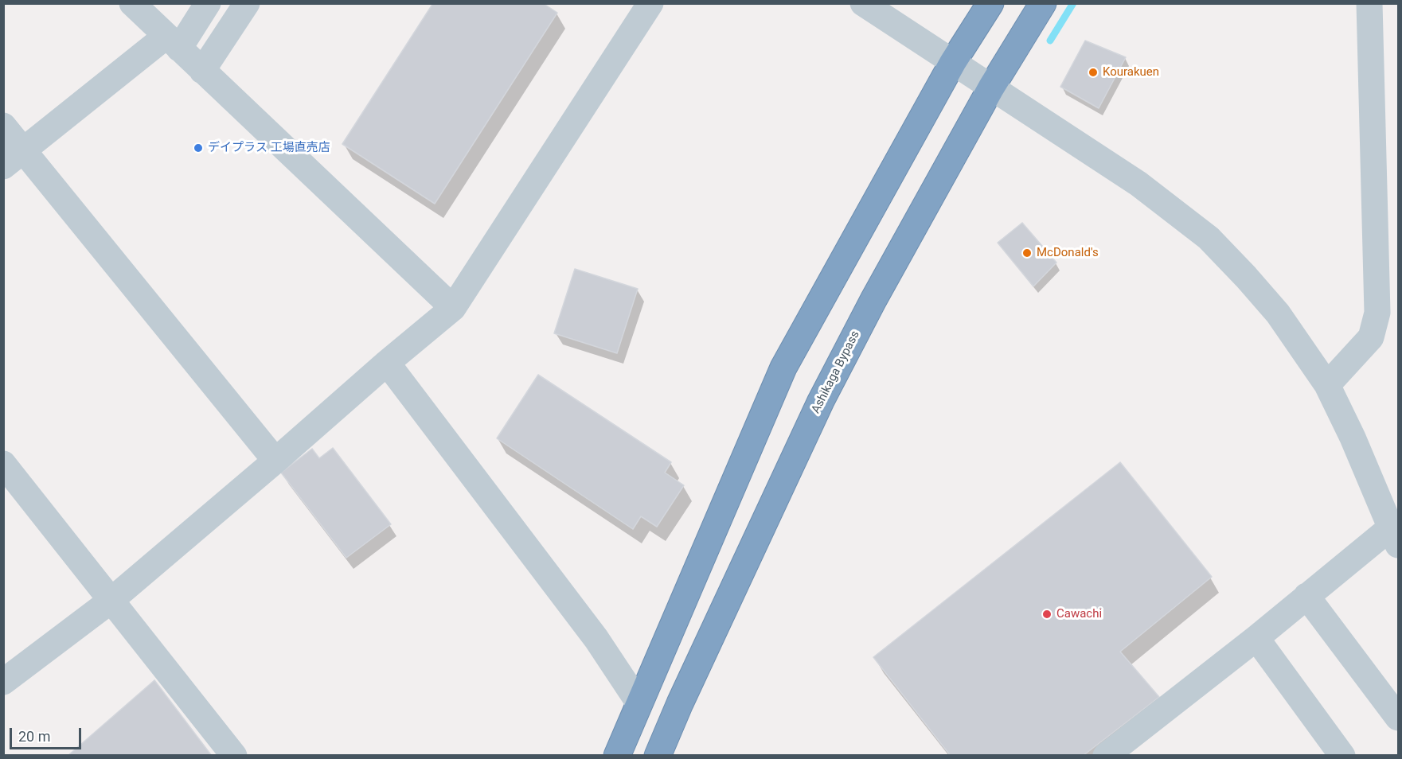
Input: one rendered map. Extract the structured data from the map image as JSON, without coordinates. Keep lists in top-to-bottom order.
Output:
{
  "streets": {
    "highway": ["Ashikaga Bypass"]
  },
  "places": [
    "Kourakuen",
    "デイプラス 工場直売店",
    "McDonald's",
    "Cawachi"
  ],
  "scale_bar": "20 m"
}
